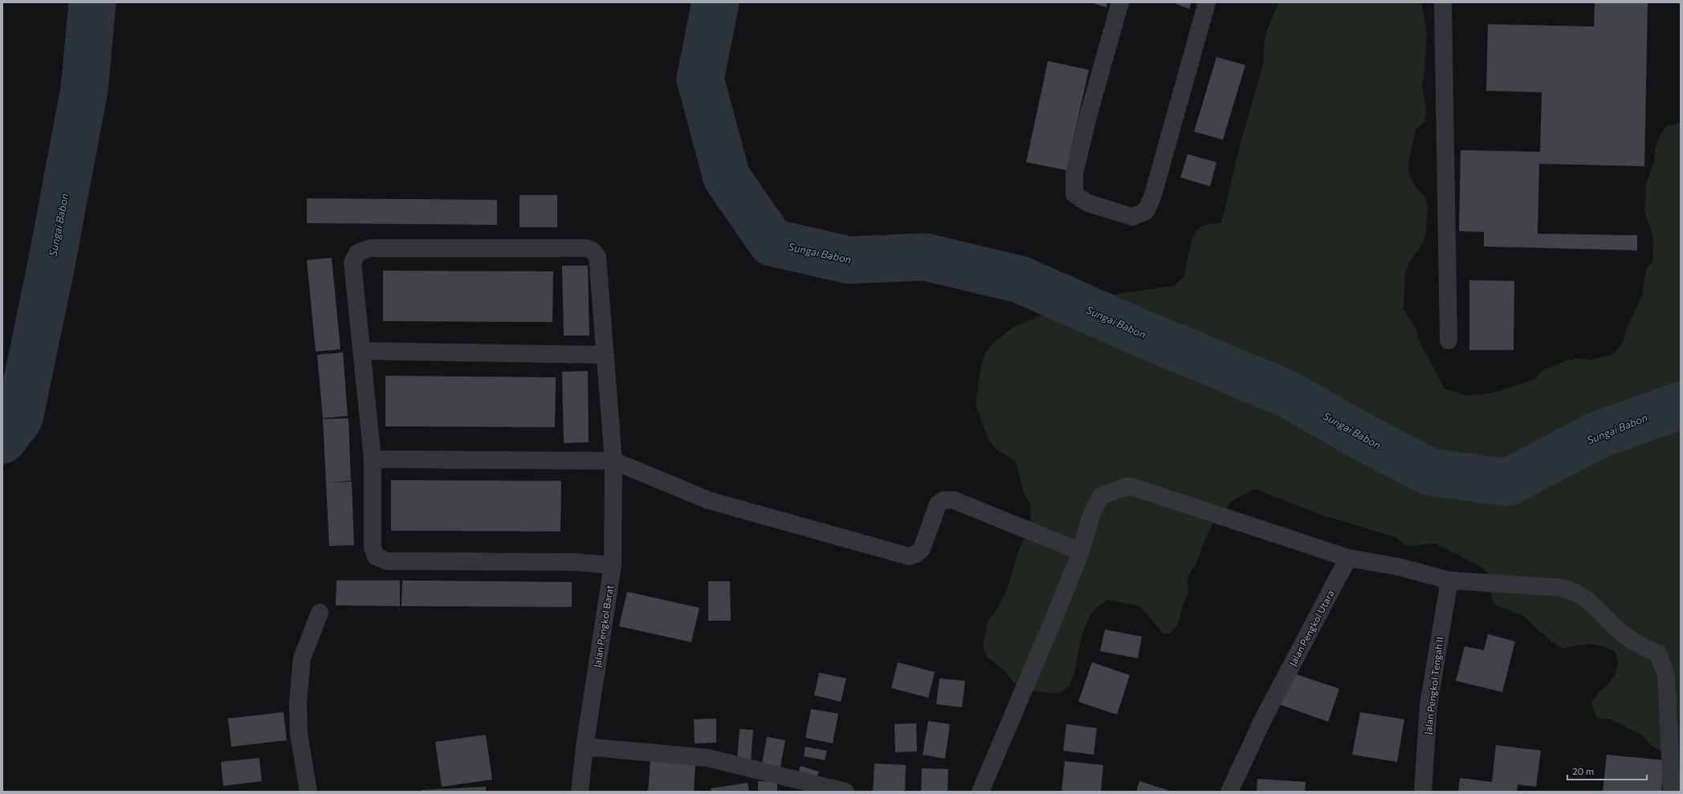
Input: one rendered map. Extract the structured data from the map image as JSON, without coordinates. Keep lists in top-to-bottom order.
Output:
{
  "streets": {
    "street": ["Jalan Pengkol Barat", "Jalan Pengkol Utara", "Jalan Pengkol Tengah II"]
  },
  "water": ["Sungai Babon"],
  "scale_bar": "20 m"
}
